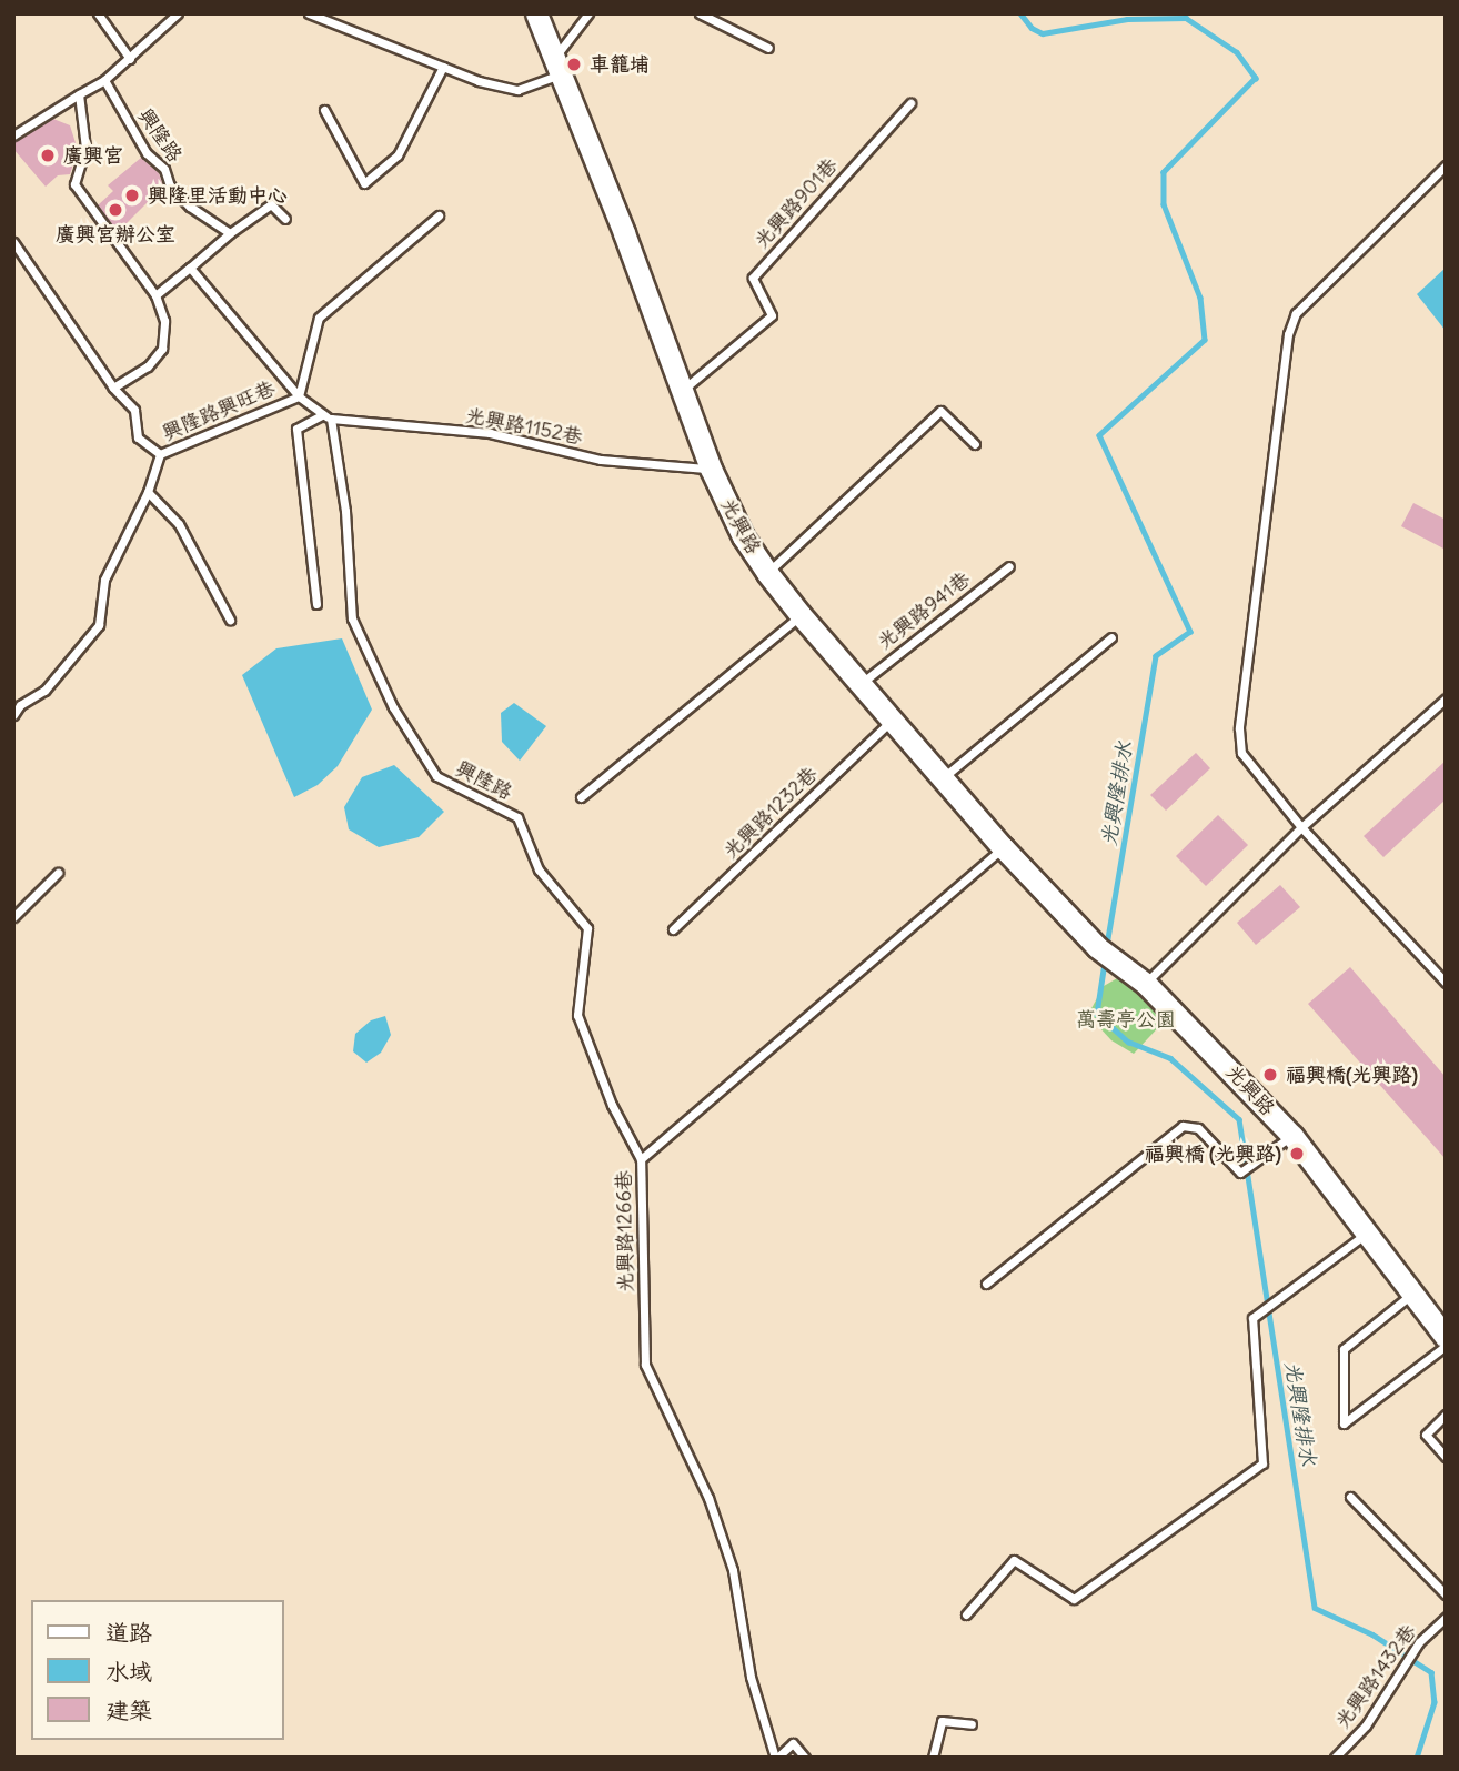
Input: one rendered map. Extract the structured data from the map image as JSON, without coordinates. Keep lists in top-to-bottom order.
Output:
{
  "streets": {
    "main road": ["光興路"],
    "lane": [
      "興隆路",
      "光興路901巷",
      "興隆路興旺巷",
      "光興路1152巷",
      "光興路941巷",
      "光興路1232巷",
      "光興路1266巷",
      "光興路1432巷"
    ]
  },
  "crossings": [
    ["興隆路", "興隆路興旺巷"],
    ["興隆路", "光興路1152巷"],
    ["興隆路", "光興路1266巷"],
    ["光興路901巷", "光興路"],
    ["興隆路興旺巷", "光興路1152巷"],
    ["光興路1152巷", "光興路"],
    ["光興路", "光興路941巷"],
    ["光興路", "光興路1232巷"],
    ["光興路", "光興路1266巷"]
  ],
  "water": ["光興隆排水"],
  "parks": ["萬壽亭公園"],
  "places": [
    "車籠埔",
    "廣興宮",
    "興隆里活動中心",
    "廣興宮辦公室",
    "福興橋(光興路)",
    "福興橋 (光興路)"
  ],
  "legend": ["道路", "水域", "建築"]
}
